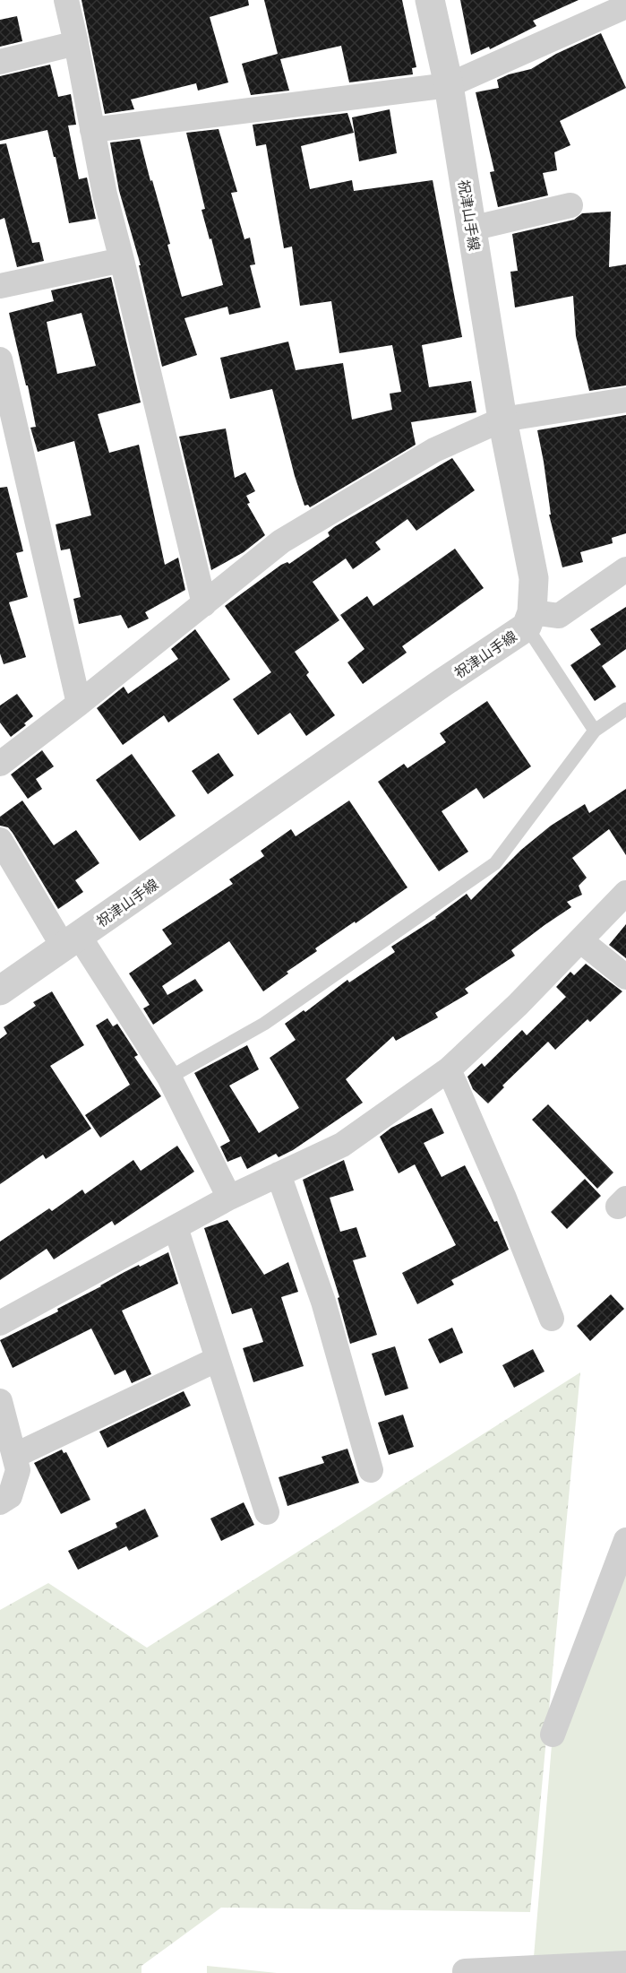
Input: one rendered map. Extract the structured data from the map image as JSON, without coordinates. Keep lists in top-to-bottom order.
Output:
{
  "streets": {
    "street": ["祝津山手線"]
  }
}
